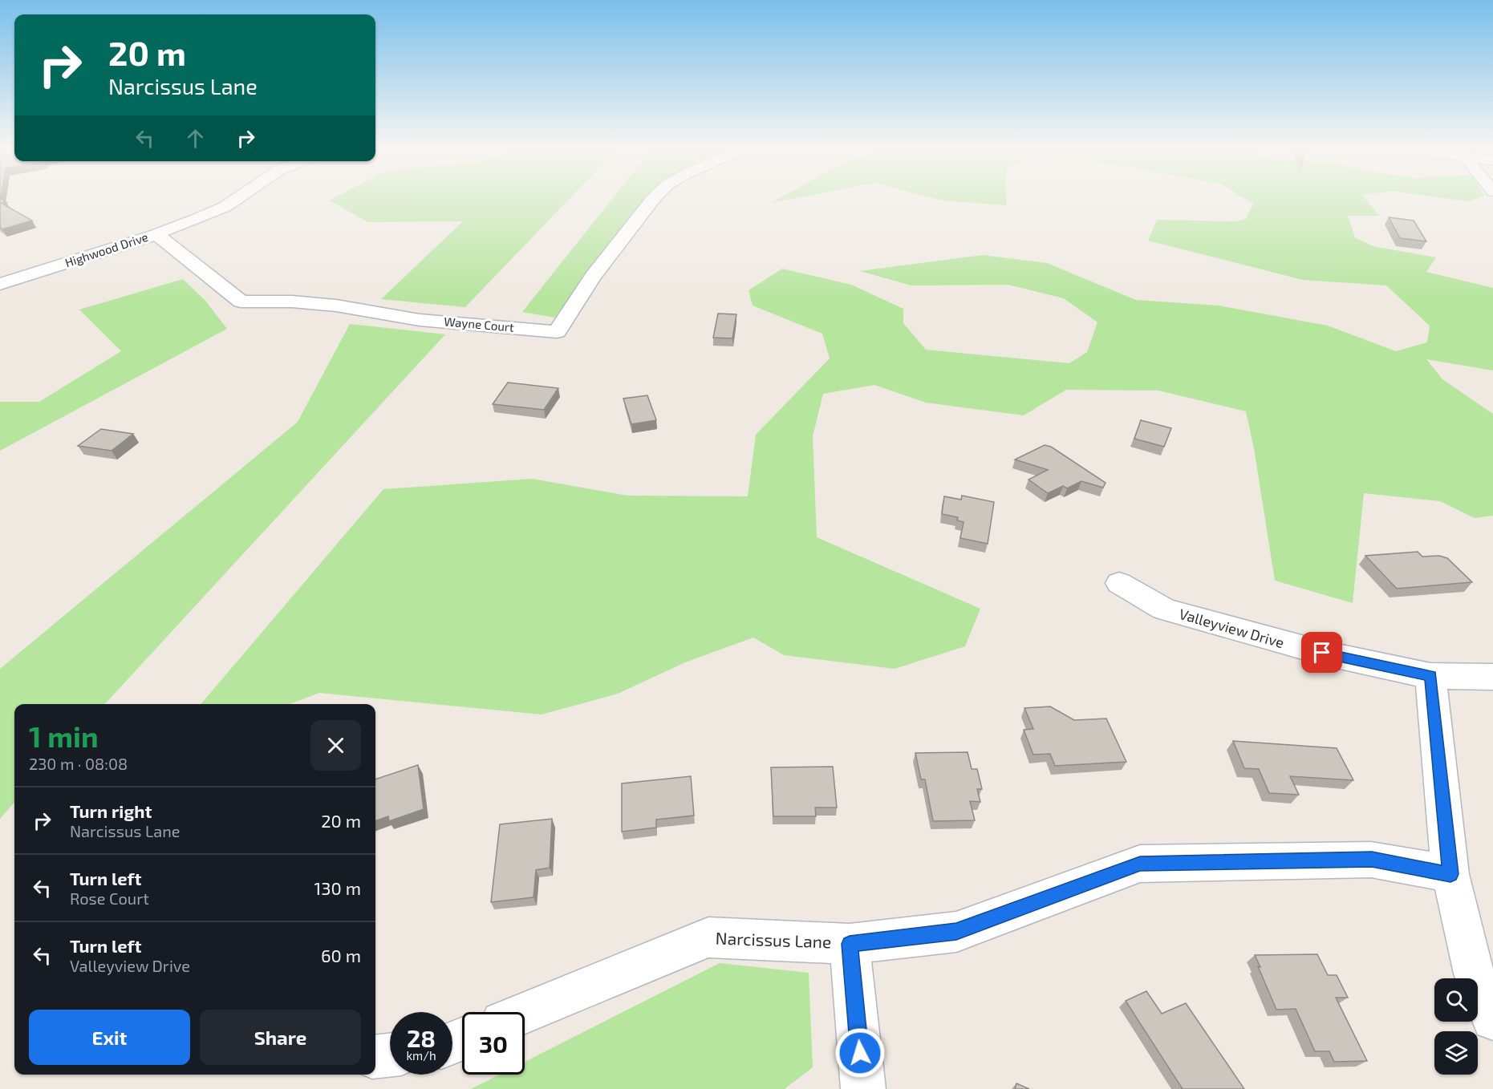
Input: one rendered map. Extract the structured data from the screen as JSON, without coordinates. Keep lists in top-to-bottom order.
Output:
{
  "streets": {
    "street": [
      "Highwood Drive",
      "Wayne Court",
      "Valleyview Drive",
      "Narcissus Lane"
    ]
  },
  "crossings": [
    ["Highwood Drive", "Wayne Court"]
  ],
  "page": {
    "turn": ["20 m", "Narcissus Lane"],
    "heading": ["1 min", "230 m · 08:08"],
    "list": [
      {
        "name": "Turn right",
        "note": "Narcissus Lane",
        "value": "20 m"
      },
      {
        "name": "Turn left",
        "note": "Rose Court",
        "value": "130 m"
      },
      {
        "name": "Turn left",
        "note": "Valleyview Drive",
        "value": "60 m"
      }
    ],
    "buttons": ["Exit", "Share"],
    "speed": "28 km/h",
    "limit": "30"
  }
}
